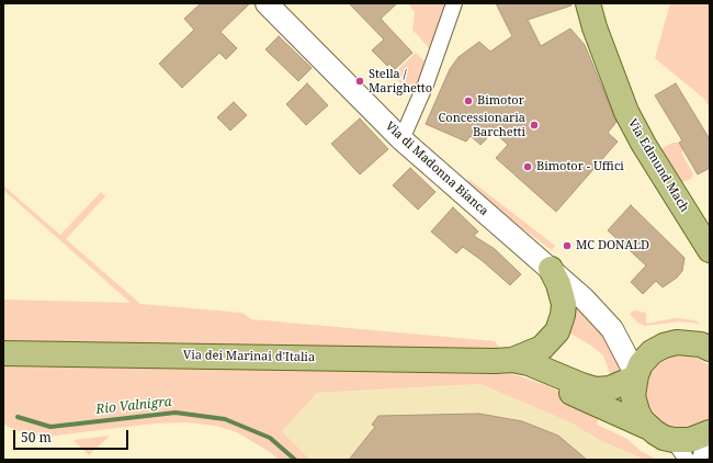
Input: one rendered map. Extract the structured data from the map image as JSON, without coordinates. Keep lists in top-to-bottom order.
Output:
{
  "streets": {
    "main road": ["Via Edmund Mach", "Via di Madonna Bianca", "Via dei Marinai d'Italia"]
  },
  "crossings": [
    ["Via di Madonna Bianca", "Via dei Marinai d'Italia"]
  ],
  "water": ["Rio Valnigra"],
  "places": [
    "Stella / Marighetto",
    "Bimotor",
    "Concessionaria Barchetti",
    "Bimotor - Uffici",
    "MC DONALD"
  ],
  "scale_bar": "50 m"
}
